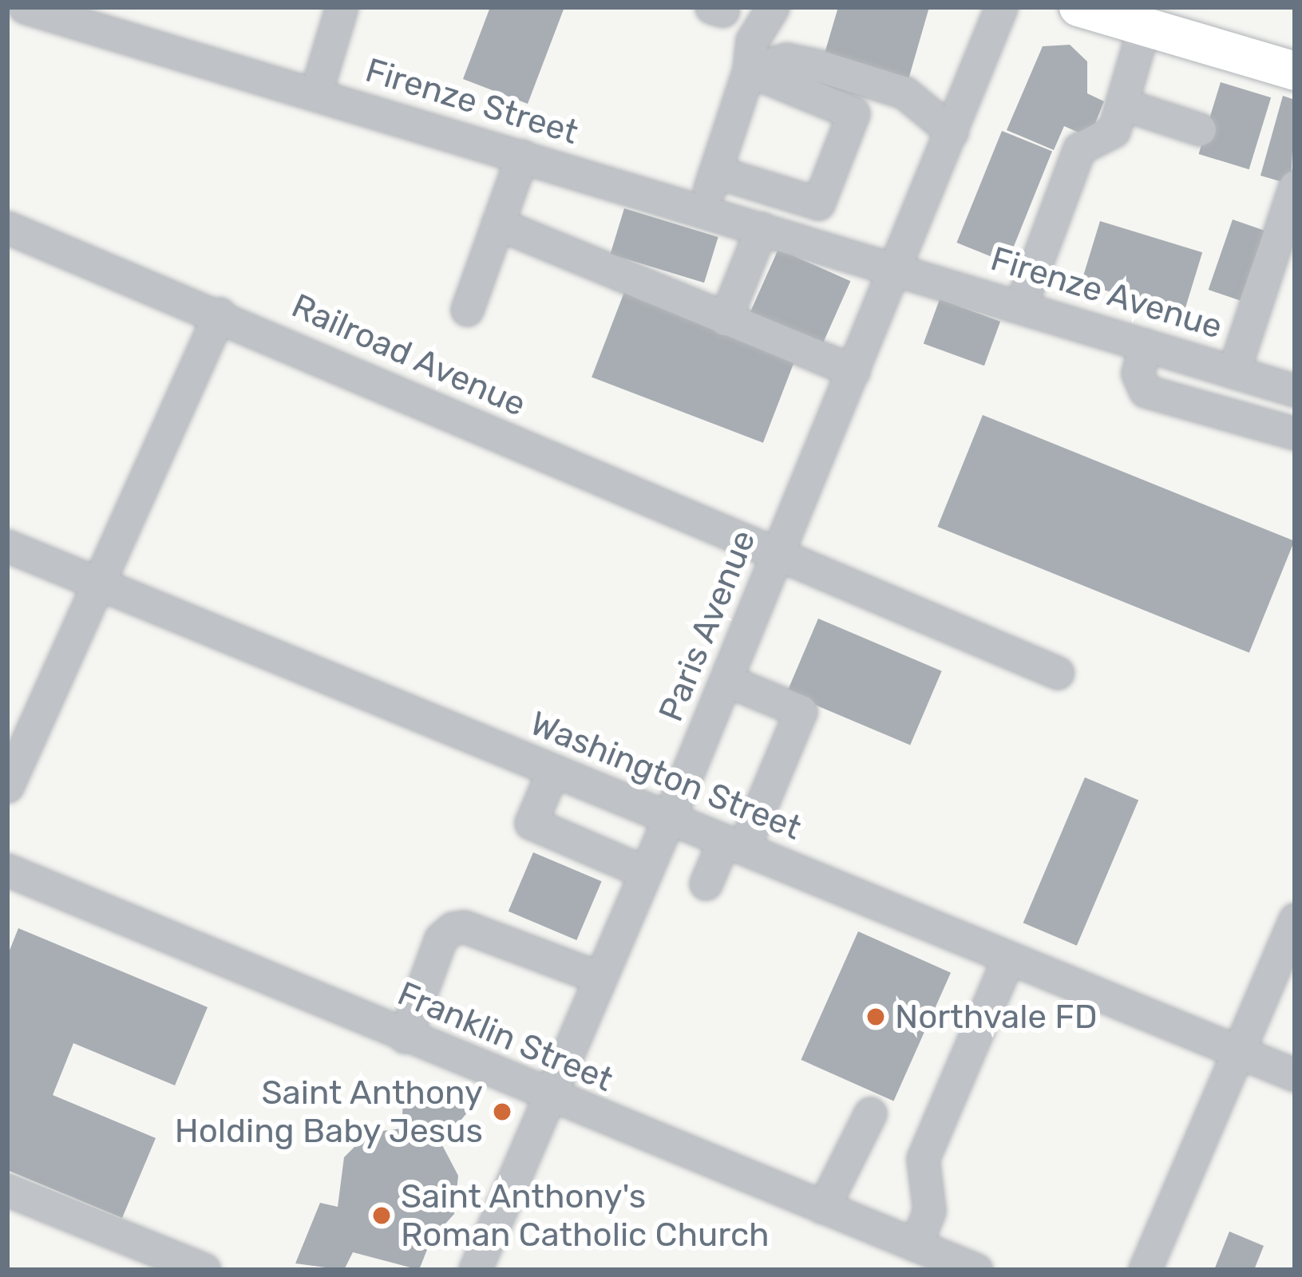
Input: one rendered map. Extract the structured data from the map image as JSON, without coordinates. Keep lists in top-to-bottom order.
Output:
{
  "streets": {
    "street": [
      "Firenze Street",
      "Firenze Avenue",
      "Railroad Avenue",
      "Paris Avenue",
      "Washington Street",
      "Franklin Street"
    ]
  },
  "crossings": [
    ["Firenze Street", "Firenze Avenue"],
    ["Firenze Street", "Paris Avenue"],
    ["Firenze Avenue", "Paris Avenue"],
    ["Railroad Avenue", "Paris Avenue"],
    ["Paris Avenue", "Washington Street"],
    ["Paris Avenue", "Franklin Street"]
  ],
  "places": ["Northvale FD", "Saint Anthony Holding Baby Jesus", "Saint Anthony's Roman Catholic Church"]
}
